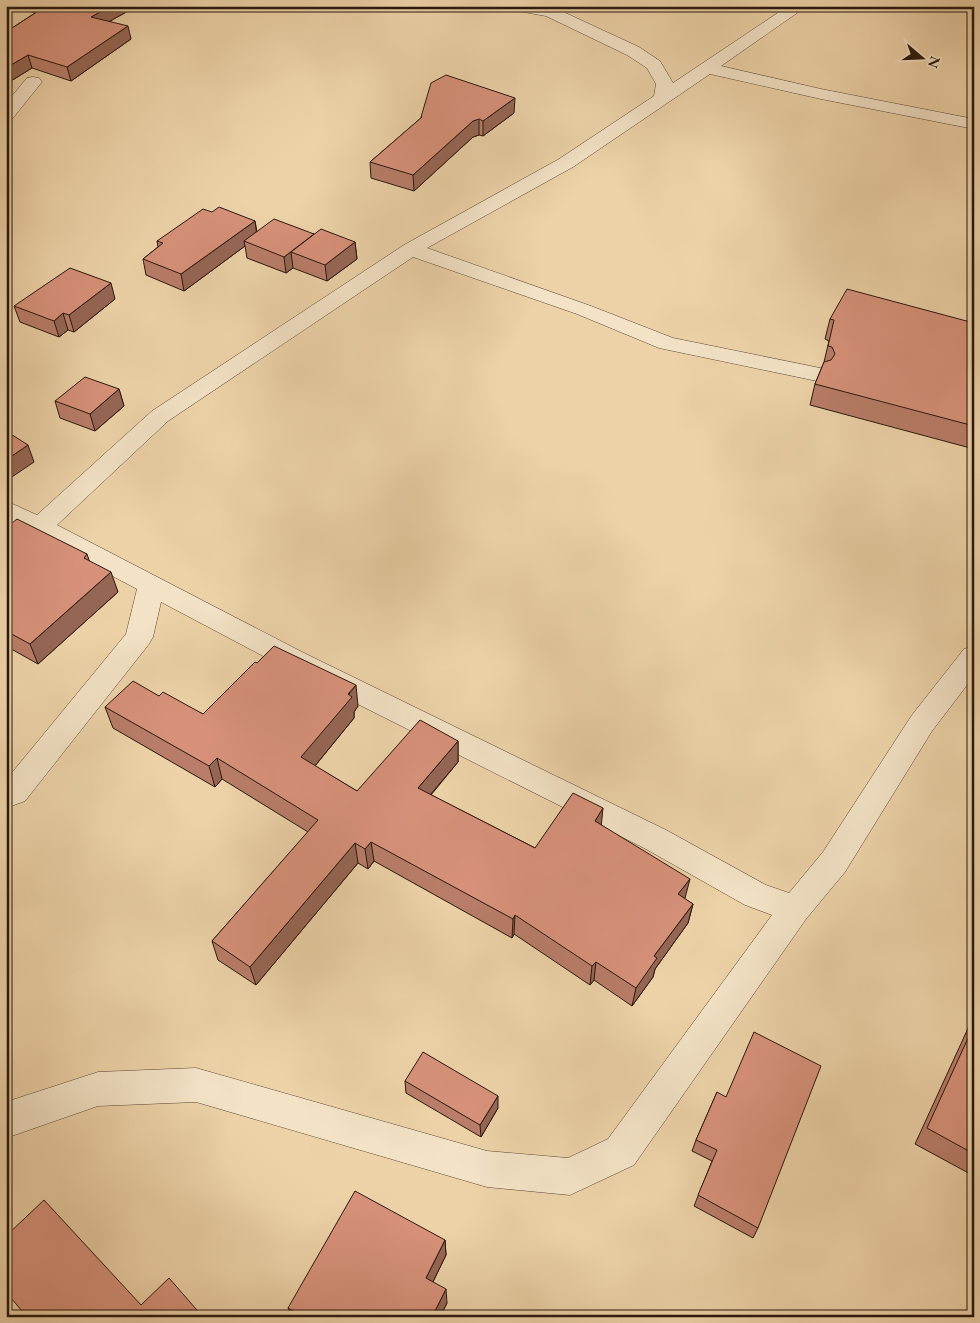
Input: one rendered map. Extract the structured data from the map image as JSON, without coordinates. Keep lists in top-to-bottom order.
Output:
{
  "north": "right"
}
